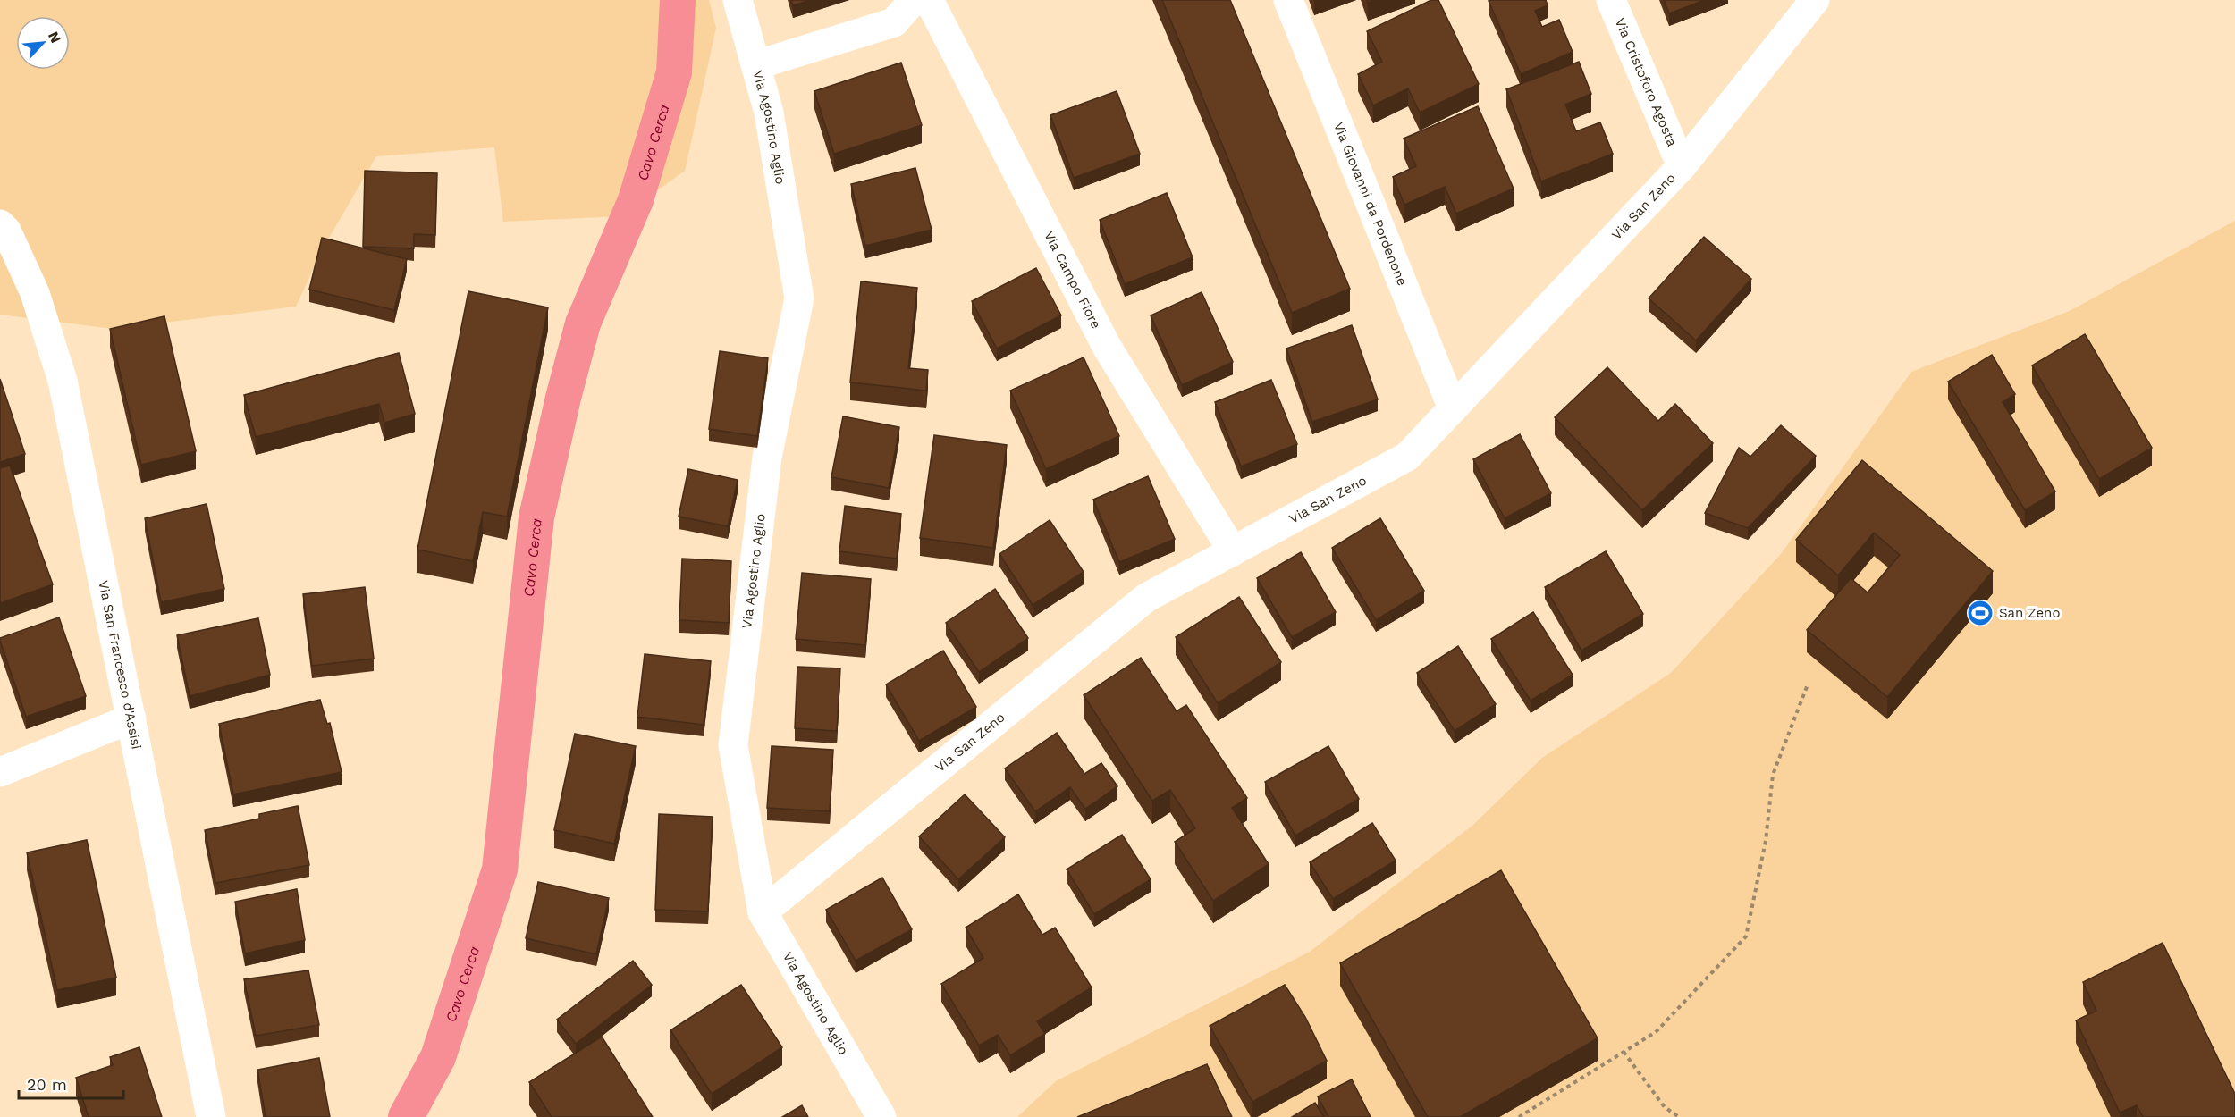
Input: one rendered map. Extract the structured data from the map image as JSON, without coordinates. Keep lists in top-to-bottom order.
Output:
{
  "streets": {
    "street": [
      "Via Cristoforo Agosta",
      "Via Agostino Aglio",
      "Via Giovanni da Pordenone",
      "Via San Zeno",
      "Via Campo Fiore",
      "Via San Francesco d'Assisi"
    ]
  },
  "crossings": [
    ["Via Cristoforo Agosta", "Via San Zeno"],
    ["Via Agostino Aglio", "Via San Zeno"],
    ["Via Giovanni da Pordenone", "Via San Zeno"],
    ["Via San Zeno", "Via Campo Fiore"]
  ],
  "water": ["Cavo Cerca"],
  "places": {
    "sports": ["San Zeno"]
  },
  "scale_bar": "20 m",
  "north": "top right"
}
